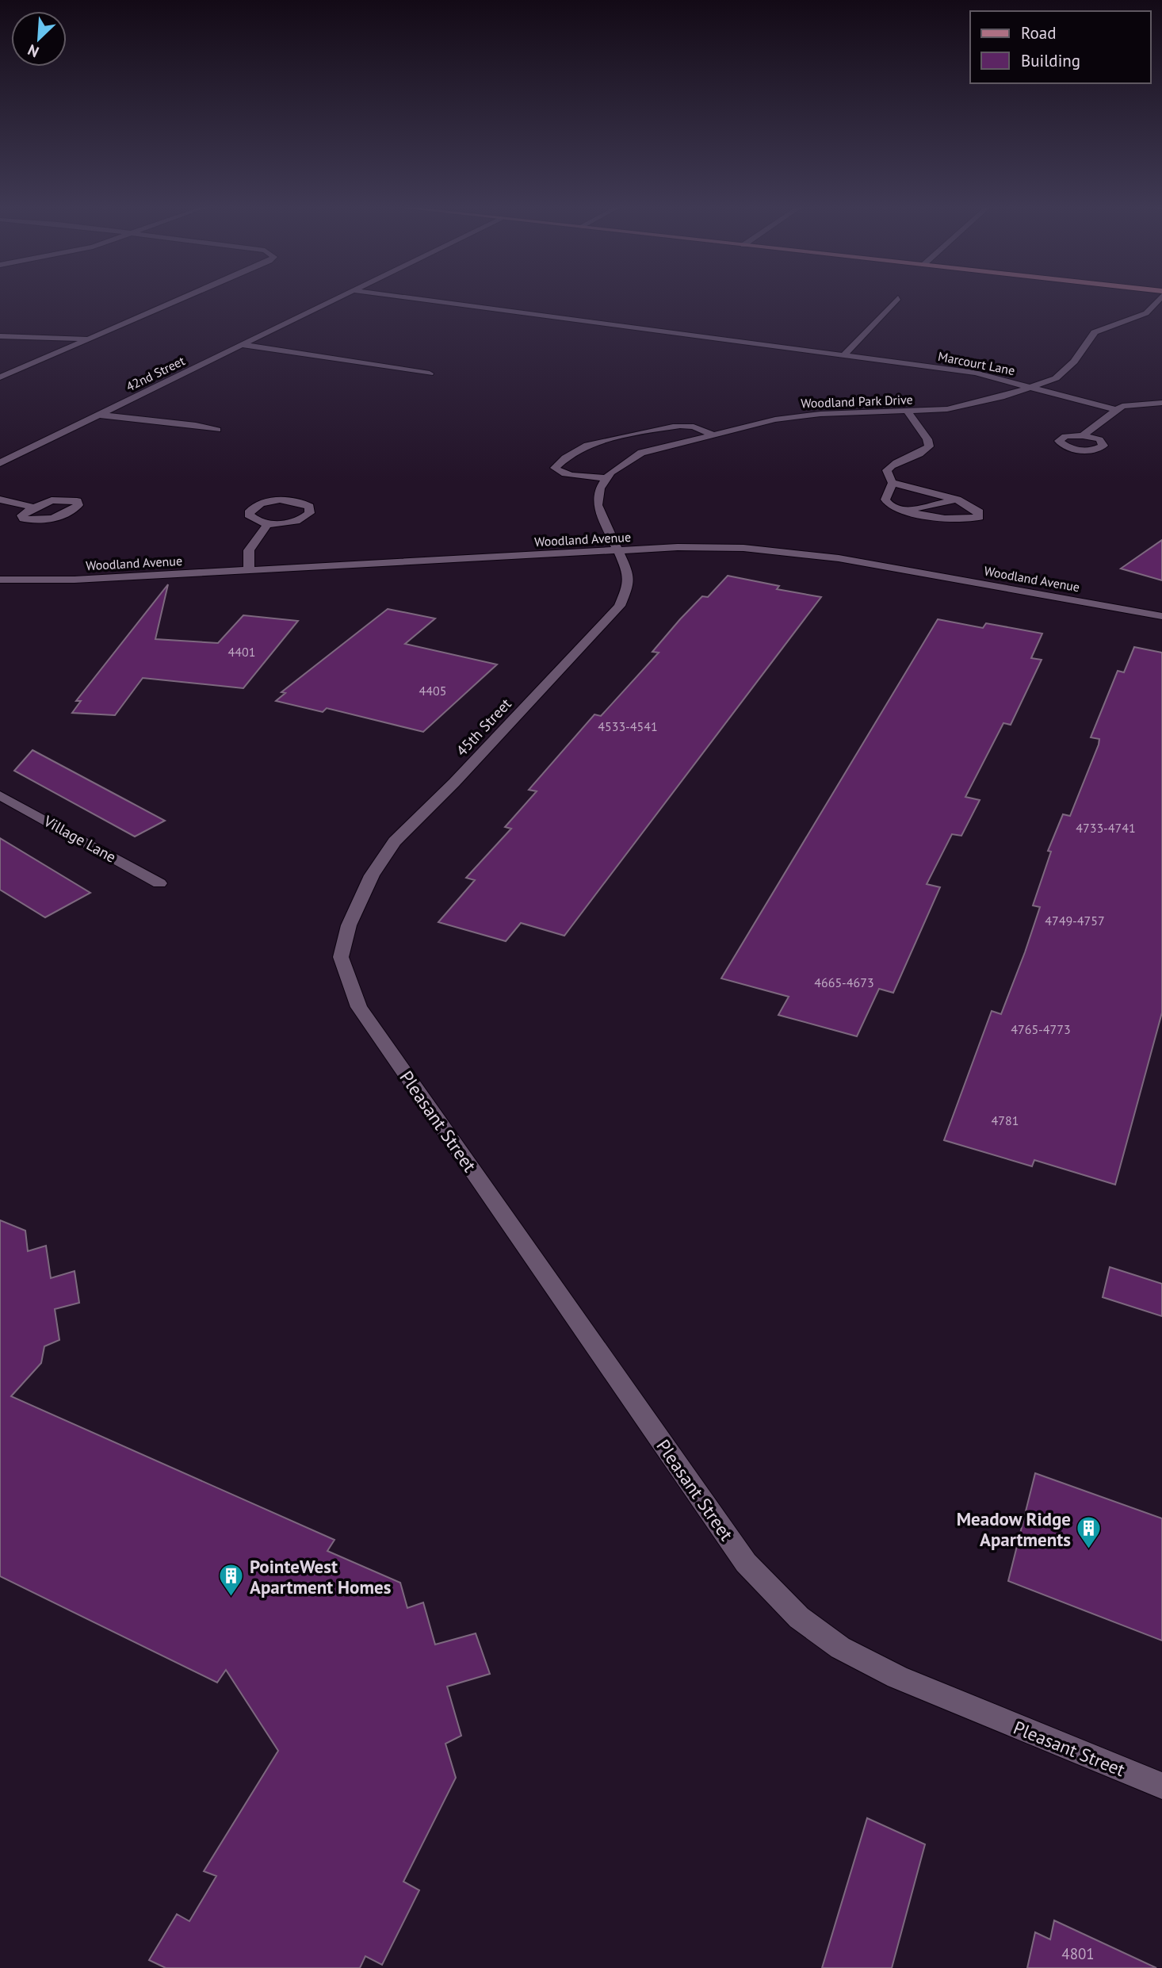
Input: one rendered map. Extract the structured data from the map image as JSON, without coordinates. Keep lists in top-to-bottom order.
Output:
{
  "streets": {
    "street": [
      "Marcourt Lane",
      "42nd Street",
      "Woodland Park Drive",
      "Woodland Avenue",
      "45th Street",
      "Village Lane",
      "Pleasant Street"
    ]
  },
  "crossings": [
    ["Marcourt Lane", "Woodland Park Drive"],
    ["Woodland Park Drive", "Woodland Avenue"],
    ["Woodland Park Drive", "45th Street"],
    ["Woodland Avenue", "45th Street"],
    ["45th Street", "Pleasant Street"]
  ],
  "places": {
    "building": ["Meadow Ridge Apartments", "PointeWest Apartment Homes"]
  },
  "house_numbers": [
    "4401",
    "4405",
    "4533-4541",
    "4733-4741",
    "4749-4757",
    "4665-4673",
    "4765-4773",
    "4781",
    "4801"
  ],
  "legend": ["Road", "Building"],
  "north": "bottom left"
}
